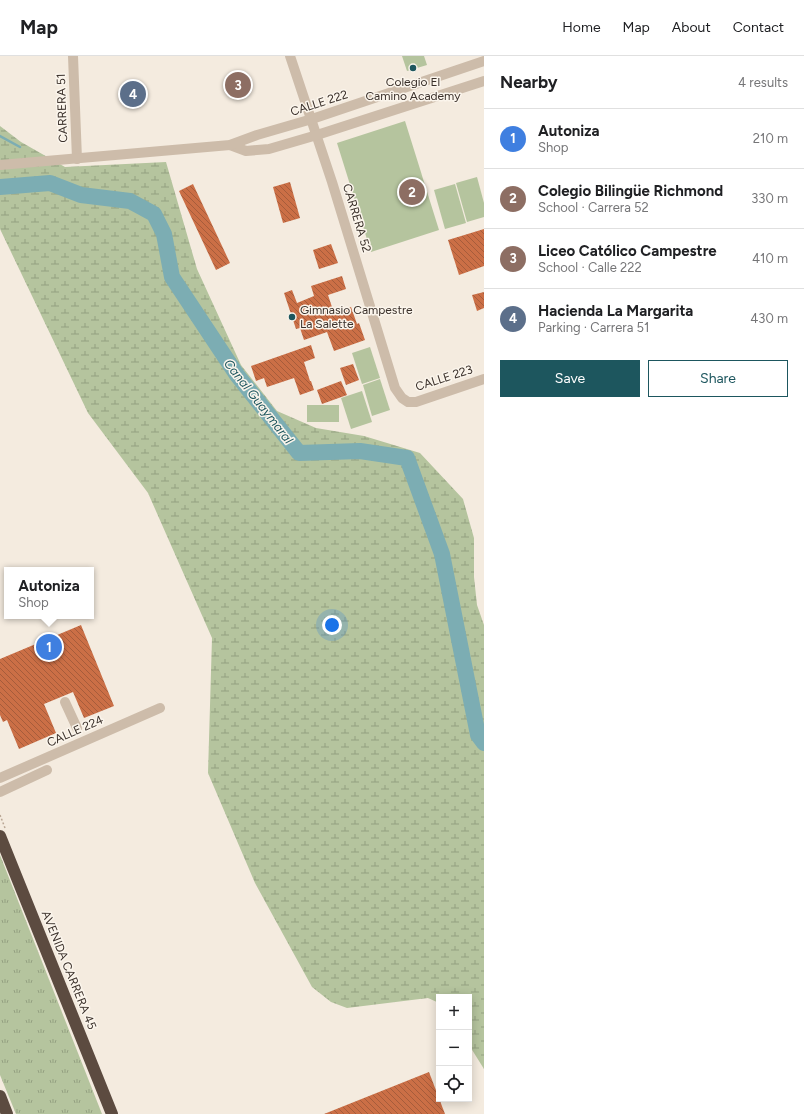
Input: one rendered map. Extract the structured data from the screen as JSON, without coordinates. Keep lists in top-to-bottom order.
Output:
{
  "streets": {
    "highway": ["AVENIDA CARRERA 45"],
    "street": [
      "CALLE 222",
      "CARRERA 51",
      "CARRERA 52",
      "CALLE 223",
      "CALLE 224"
    ]
  },
  "crossings": [
    ["CALLE 222", "CARRERA 51"],
    ["CALLE 222", "CARRERA 52"],
    ["CARRERA 52", "CALLE 223"]
  ],
  "water": ["Canal Guaymaral"],
  "places": ["Colegio El Camino Academy", "Gimnasio Campestre La Salette"],
  "page": {
    "header": "Map",
    "nav": [
      "Home",
      "Map",
      "About",
      "Contact"
    ],
    "heading": ["Nearby", "4 results"],
    "pins": [
      "3",
      "4",
      "2",
      "1"
    ],
    "list": [
      {
        "mark": "1",
        "name": "Autoniza",
        "note": "Shop",
        "value": "210 m"
      },
      {
        "mark": "2",
        "name": "Colegio Bilingüe Richmond",
        "note": "School · Carrera 52",
        "value": "330 m"
      },
      {
        "mark": "3",
        "name": "Liceo Católico Campestre",
        "note": "School · Calle 222",
        "value": "410 m"
      },
      {
        "mark": "4",
        "name": "Hacienda La Margarita",
        "note": "Parking · Carrera 51",
        "value": "430 m"
      }
    ],
    "buttons": ["Save", "Share"],
    "popup": ["Autoniza", "Shop"],
    "map_buttons": ["+", "−"]
  }
}
